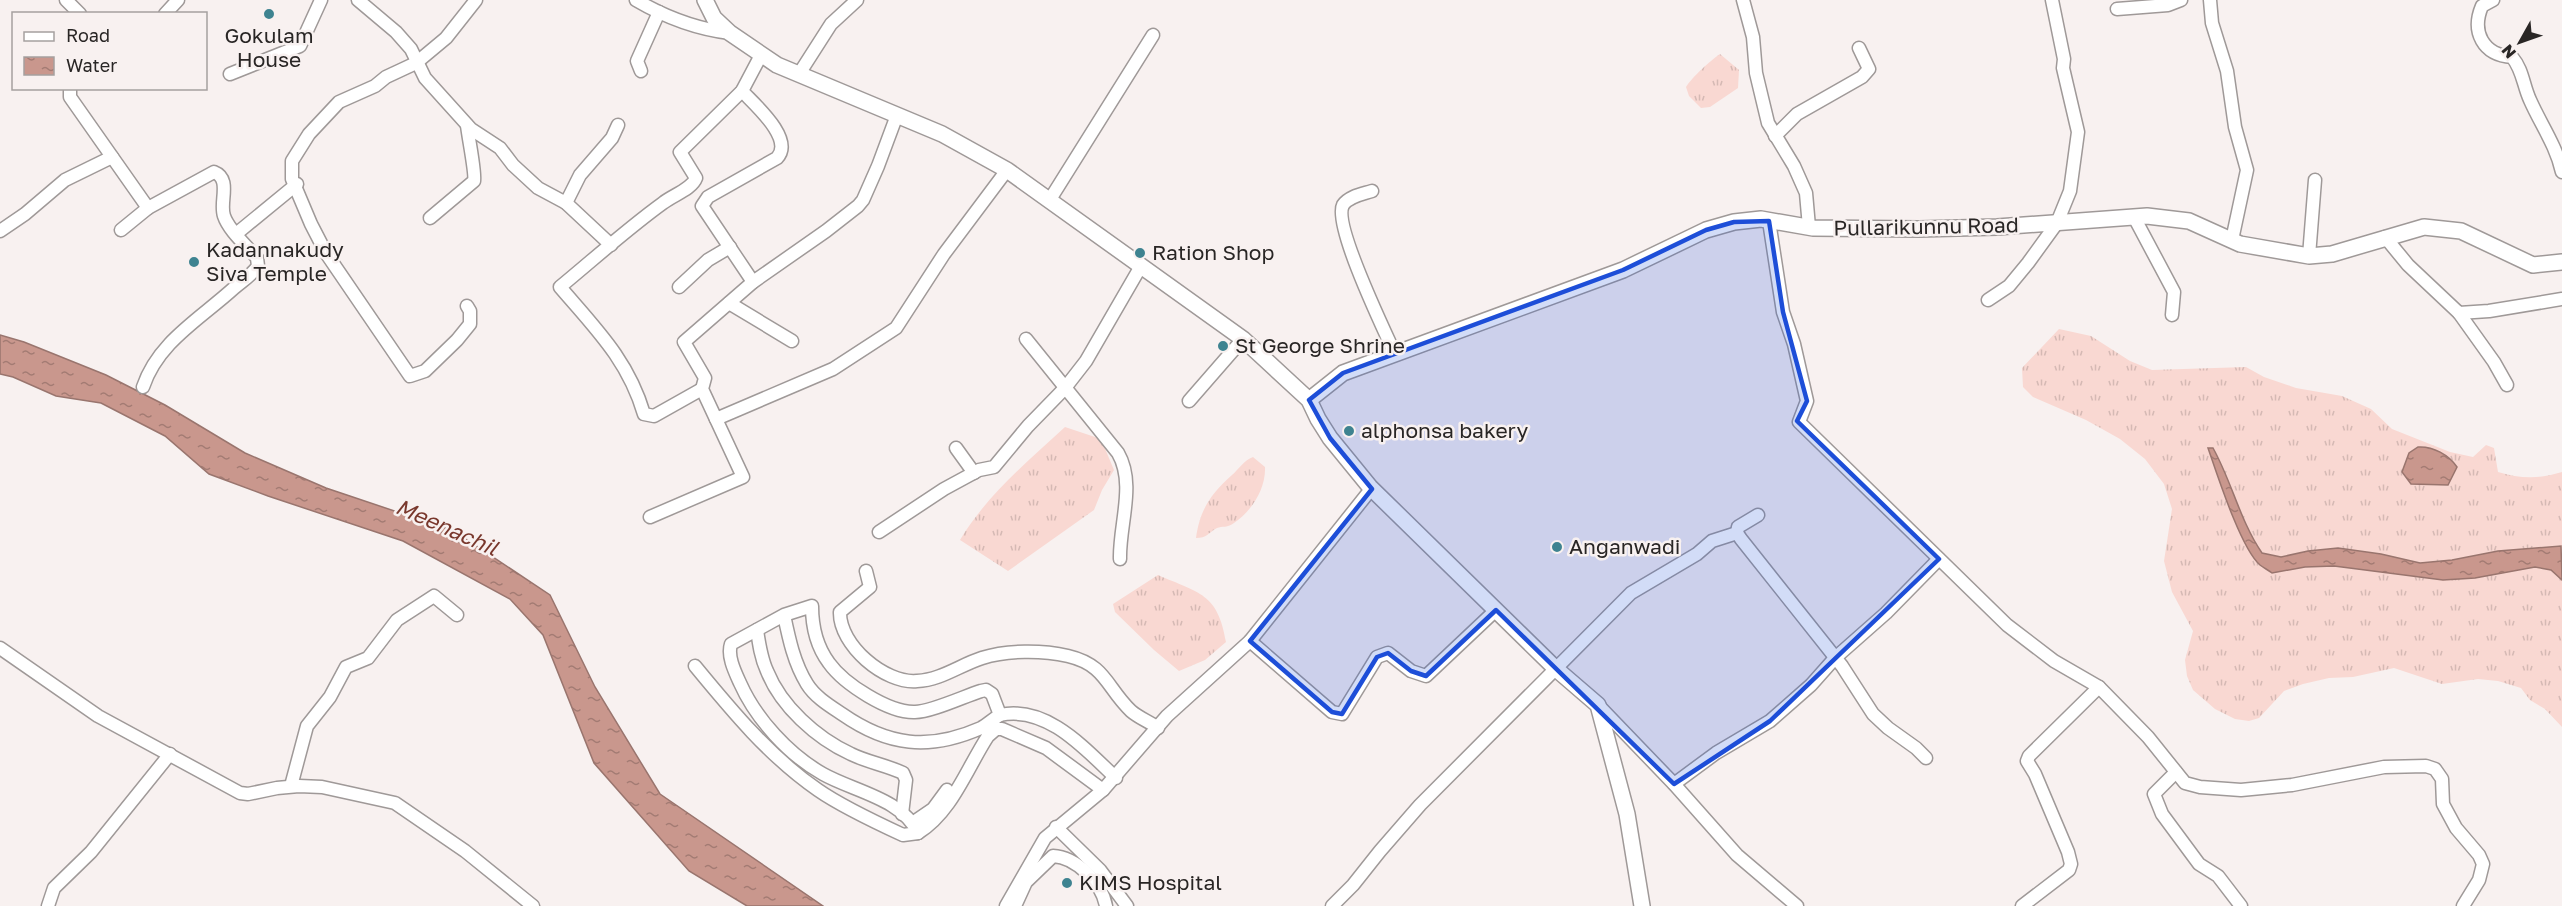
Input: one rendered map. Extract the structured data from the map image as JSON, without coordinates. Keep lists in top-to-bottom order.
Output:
{
  "streets": {
    "main road": ["Pullarikunnu Road"]
  },
  "water": ["Meenachil"],
  "places": [
    "Gokulam House",
    "Ration Shop",
    "Kadannakudy Siva Temple",
    "St George Shrine",
    "alphonsa bakery",
    "Anganwadi",
    "KIMS Hospital"
  ],
  "legend": ["Road", "Water"],
  "north": "bottom left"
}
